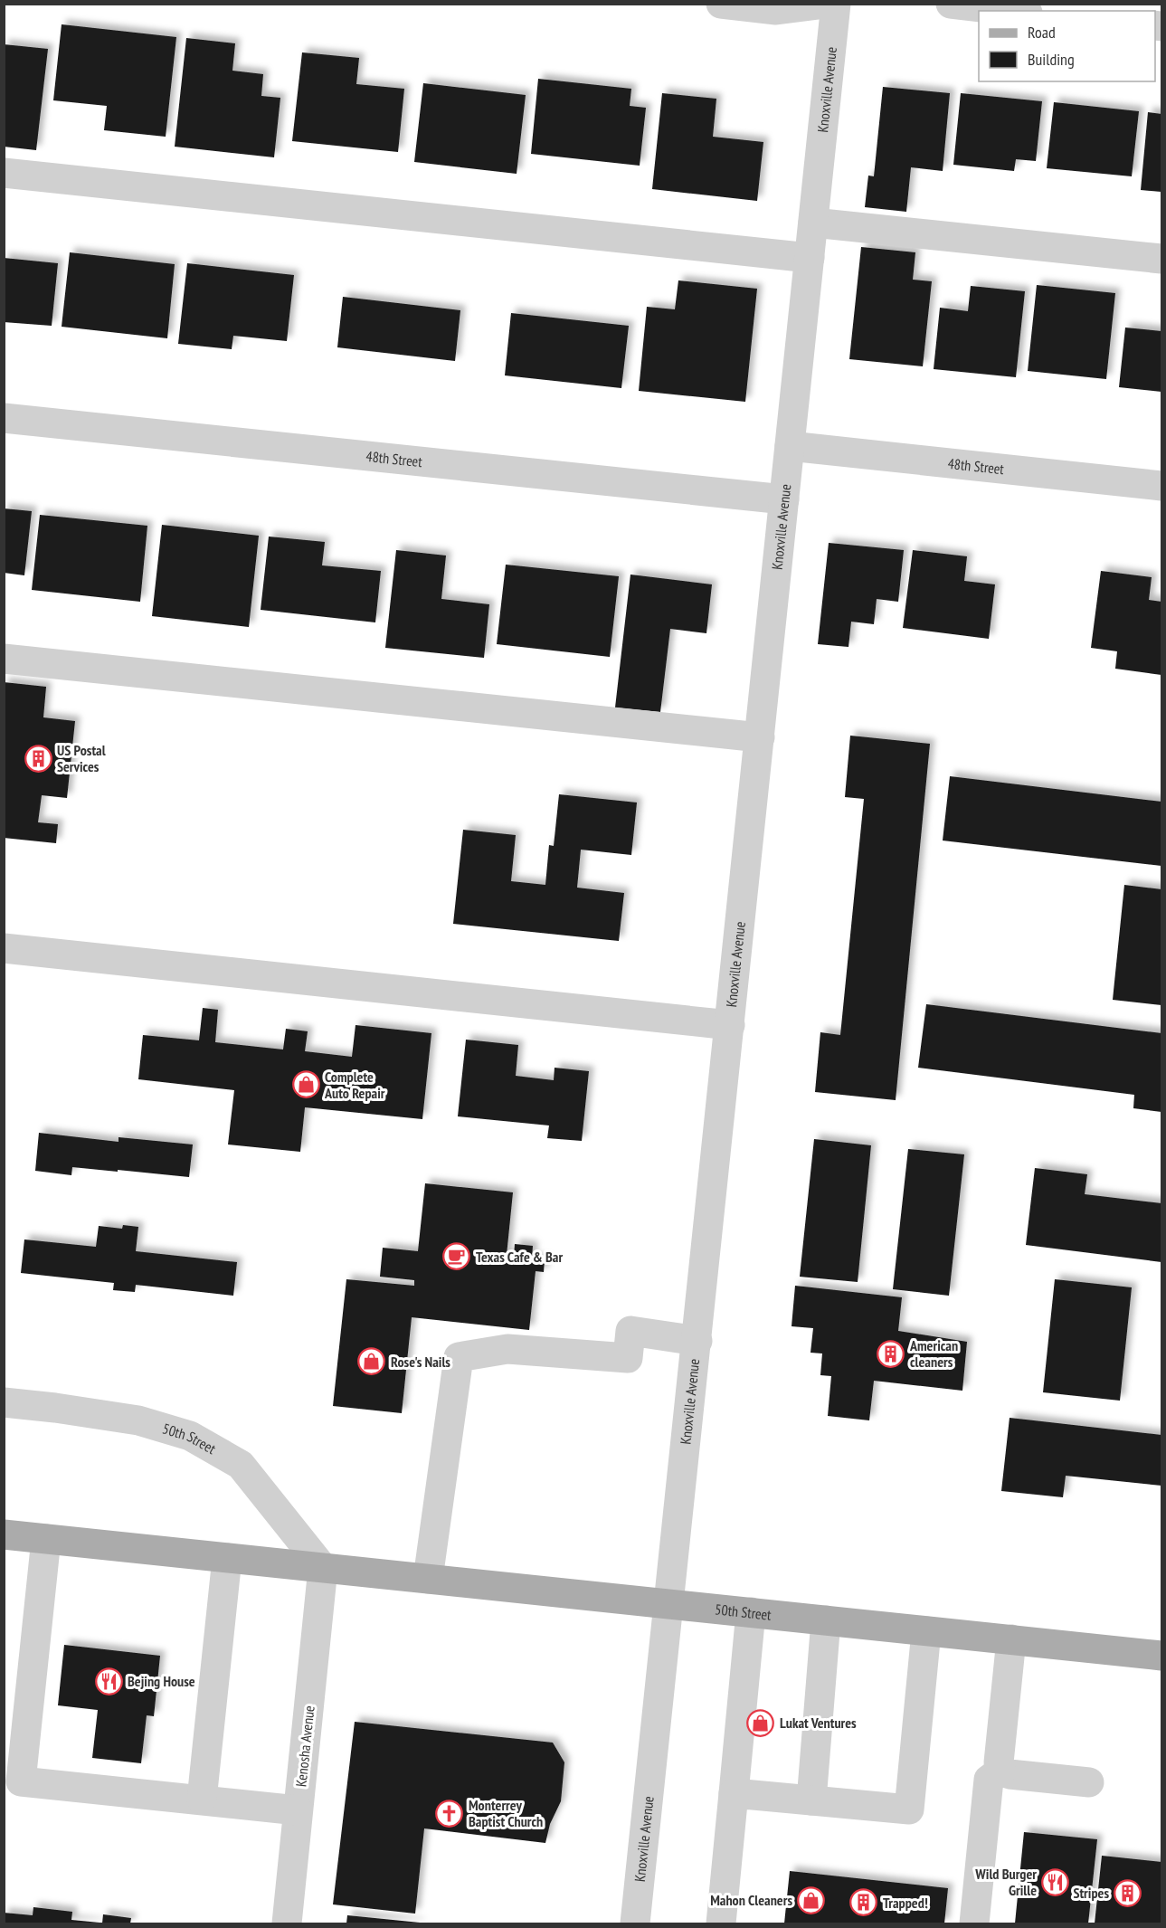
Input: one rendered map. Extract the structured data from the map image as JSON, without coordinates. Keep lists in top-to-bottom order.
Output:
{
  "streets": {
    "main road": ["50th Street"],
    "street": ["Knoxville Avenue", "48th Street", "Kenosha Avenue"]
  },
  "crossings": [
    ["Knoxville Avenue", "48th Street"],
    ["Knoxville Avenue", "50th Street"],
    ["50th Street", "Kenosha Avenue"]
  ],
  "places": {
    "building": [
      "US Postal Services",
      "American cleaners",
      "Stripes",
      "Trapped!"
    ],
    "shop": [
      "Complete Auto Repair",
      "Rose's Nails",
      "Lukat Ventures",
      "Mahon Cleaners"
    ],
    "cafe": ["Texas Cafe & Bar"],
    "restaurant": ["Bejing House", "Wild Burger Grille"],
    "church": ["Monterrey Baptist Church"]
  },
  "legend": ["Road", "Building"]
}
